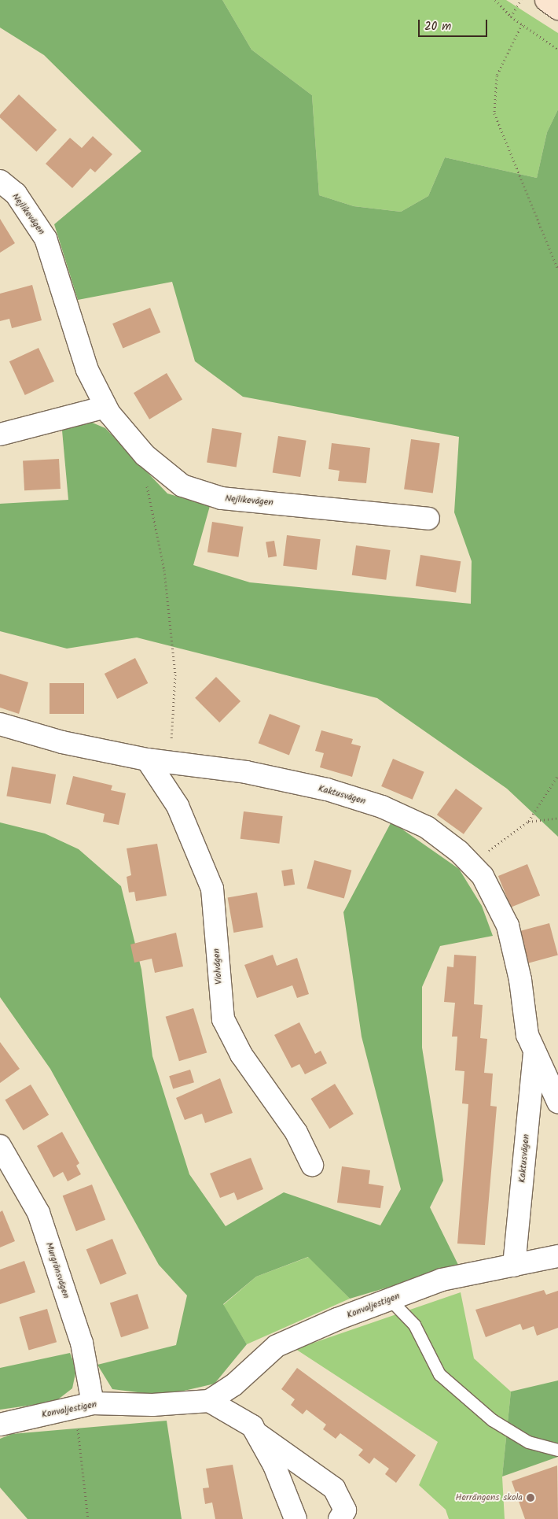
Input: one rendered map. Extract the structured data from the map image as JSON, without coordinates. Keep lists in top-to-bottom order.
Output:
{
  "streets": {
    "street": [
      "Nejlikevägen",
      "Kaktusvägen",
      "Violvägen",
      "Murgrönsvägen",
      "Konvaljestigen"
    ]
  },
  "crossings": [
    ["Kaktusvägen", "Violvägen"],
    ["Kaktusvägen", "Konvaljestigen"],
    ["Murgrönsvägen", "Konvaljestigen"]
  ],
  "places": ["Herrängens skola"],
  "scale_bar": "20 m"
}
